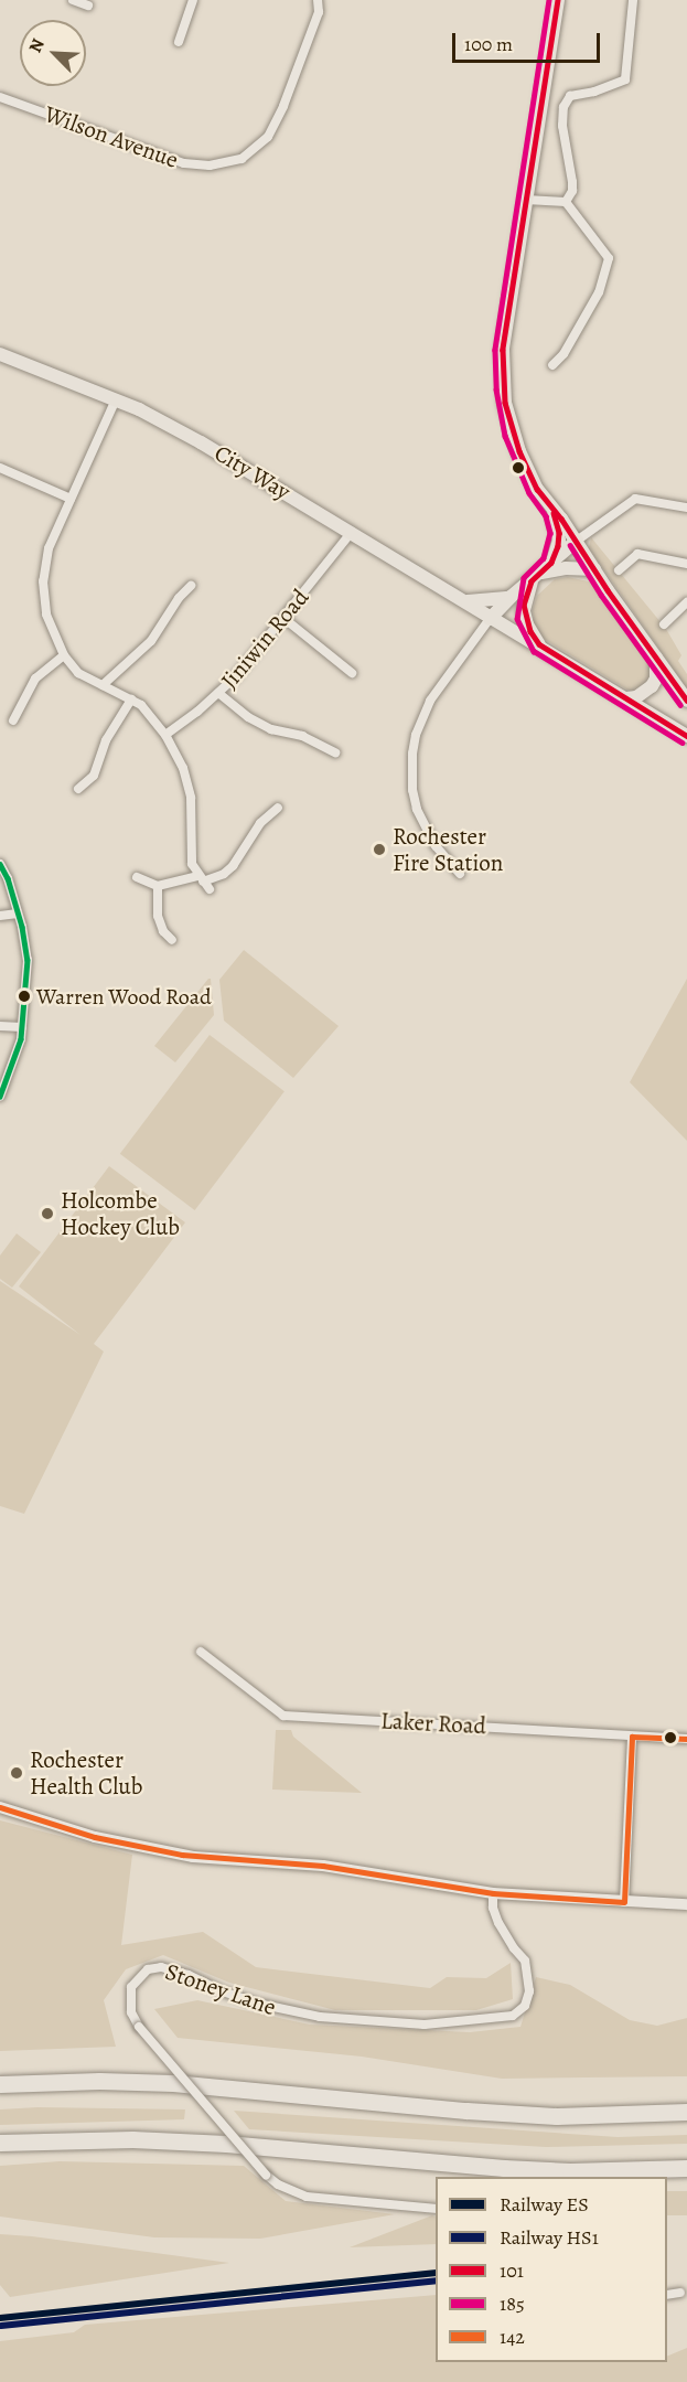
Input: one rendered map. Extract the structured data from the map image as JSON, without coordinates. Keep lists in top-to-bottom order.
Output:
{
  "streets": {
    "main road": ["City Way"],
    "street": [
      "Wilson Avenue",
      "Jiniwin Road",
      "Laker Road",
      "Stoney Lane"
    ]
  },
  "crossings": [
    ["City Way", "Jiniwin Road"]
  ],
  "places": [
    "Rochester Fire Station",
    "Warren Wood Road",
    "Holcombe Hockey Club",
    "Rochester Health Club"
  ],
  "lines": [
    "transit line 101",
    "transit line 185",
    "transit line 142",
    "rail line ES",
    "rail line HS1"
  ],
  "legend": [
    "Railway ES",
    "Railway HS1",
    "101",
    "185",
    "142"
  ],
  "scale_bar": "100 m",
  "north": "top left"
}
